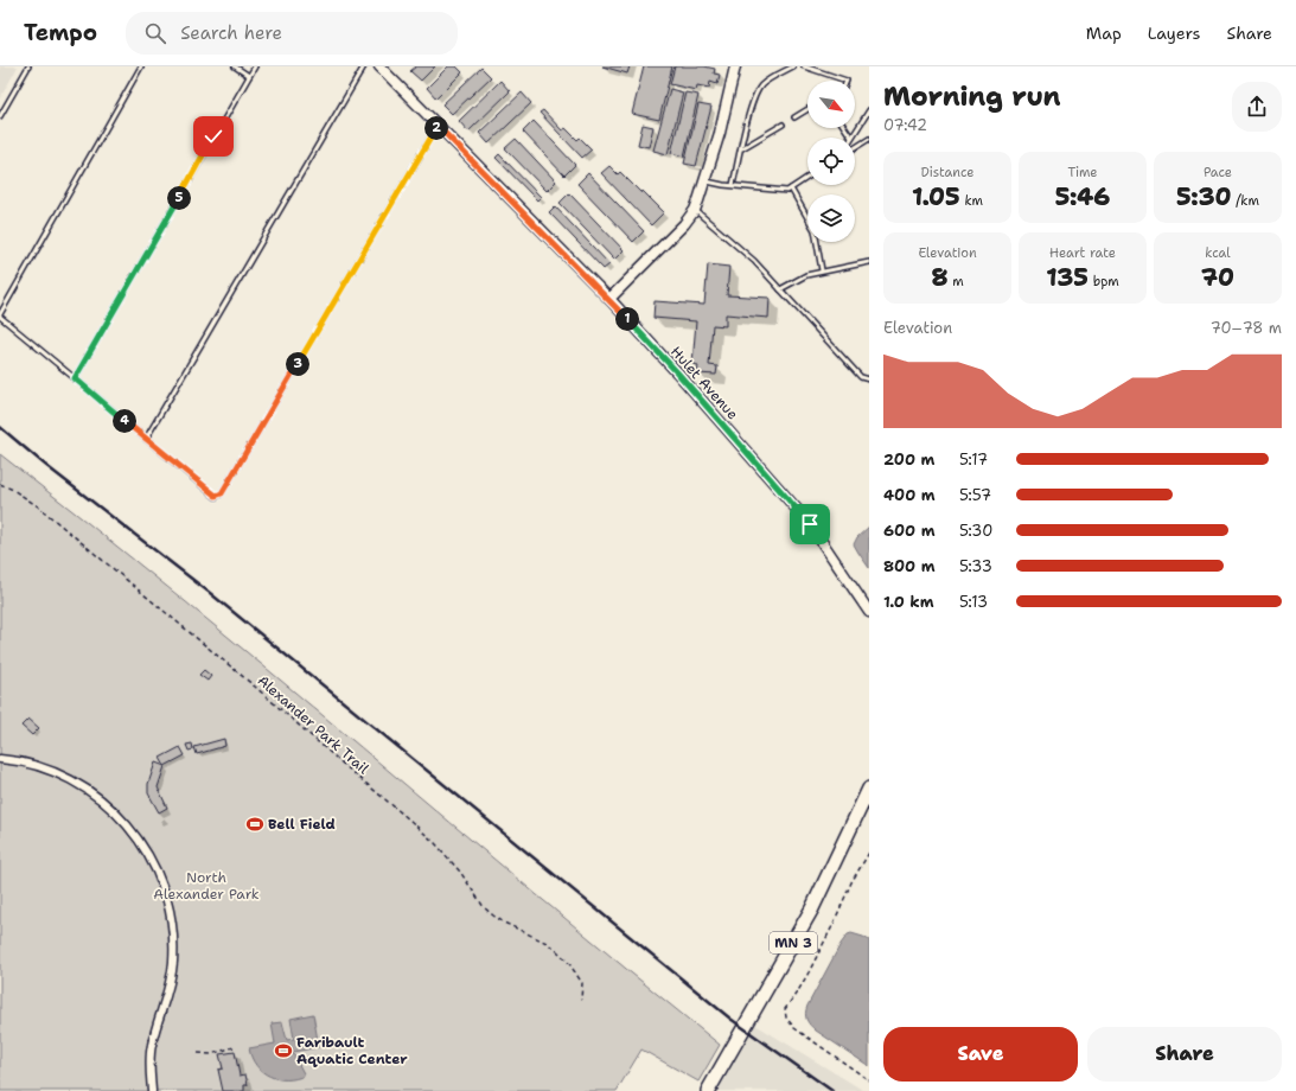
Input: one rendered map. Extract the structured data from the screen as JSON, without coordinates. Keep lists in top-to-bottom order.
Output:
{
  "streets": {
    "highway": ["MN 3"],
    "street": ["Hulet Avenue"],
    "path": ["Alexander Park Trail"]
  },
  "parks": ["North Alexander Park"],
  "places": {
    "sports": ["Bell Field", "Faribault Aquatic Center"]
  },
  "north": "bottom right",
  "page": {
    "header": "Tempo",
    "search": "Search here",
    "nav": ["Map", "Layers", "Share"],
    "heading": ["Morning run", "07:42"],
    "pins": [
      "2",
      "5",
      "1",
      "3",
      "4"
    ],
    "stats": [
      ["Distance", "1.05 km"],
      ["Time", "5:46"],
      ["Pace", "5:30 /km"],
      ["Elevation", "8 m"],
      ["Heart rate", "135 bpm"],
      ["kcal", "70"]
    ],
    "chart": ["Elevation", "70–78 m"],
    "list": [
      {
        "name": "200 m",
        "note": "5:17"
      },
      {
        "name": "400 m",
        "note": "5:57"
      },
      {
        "name": "600 m",
        "note": "5:30"
      },
      {
        "name": "800 m",
        "note": "5:33"
      },
      {
        "name": "1.0 km",
        "note": "5:13"
      }
    ],
    "buttons": ["Save", "Share"]
  }
}
